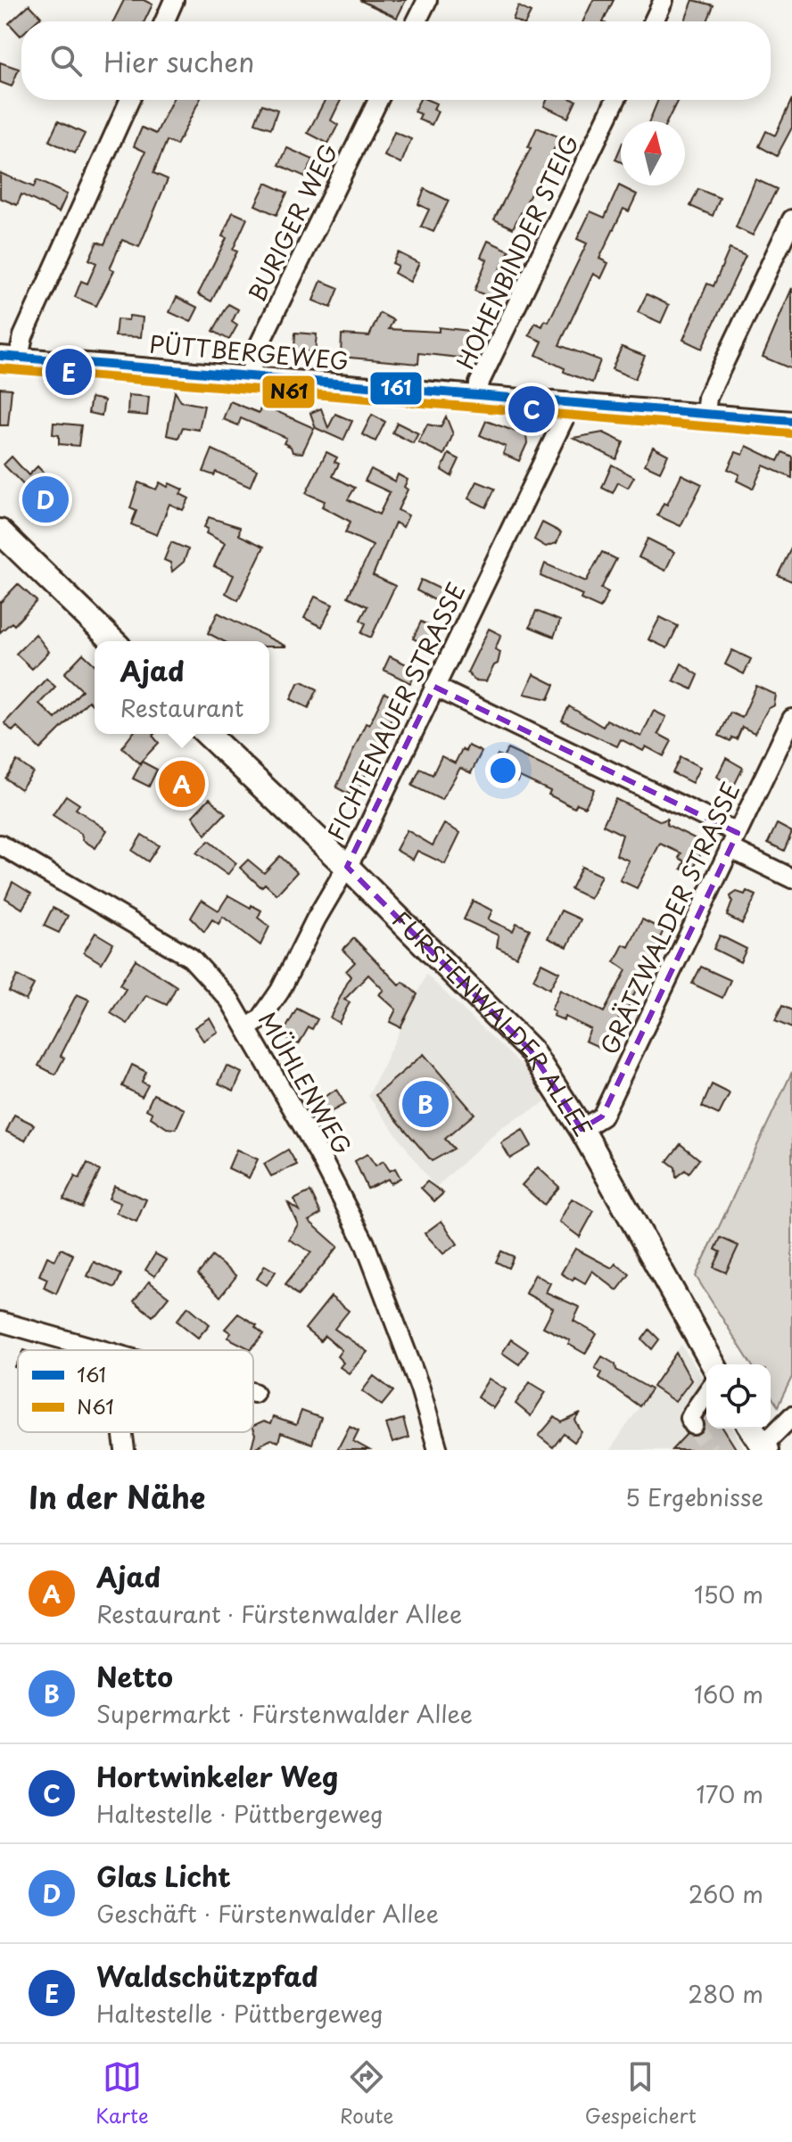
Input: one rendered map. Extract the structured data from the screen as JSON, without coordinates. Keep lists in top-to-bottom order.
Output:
{
  "streets": {
    "main road": ["FÜRSTENWALDER ALLEE"],
    "street": [
      "BURIGER WEG",
      "HOHENBINDER STEIG",
      "PÜTTBERGEWEG",
      "FICHTENAUER STRASSE",
      "GRÄTZWALDER STRASSE",
      "MÜHLENWEG"
    ]
  },
  "crossings": [
    ["BURIGER WEG", "PÜTTBERGEWEG"],
    ["HOHENBINDER STEIG", "PÜTTBERGEWEG"],
    ["PÜTTBERGEWEG", "FICHTENAUER STRASSE"],
    ["FICHTENAUER STRASSE", "FÜRSTENWALDER ALLEE"],
    ["FICHTENAUER STRASSE", "MÜHLENWEG"],
    ["GRÄTZWALDER STRASSE", "FÜRSTENWALDER ALLEE"]
  ],
  "lines": ["transit line 161", "transit line N61"],
  "legend": ["161", "N61"],
  "north": "top",
  "page": {
    "search": "Hier suchen",
    "pins": [
      "E",
      "C",
      "D",
      "A",
      "B"
    ],
    "popup": ["Ajad", "Restaurant"],
    "heading": ["In der Nähe", "5 Ergebnisse"],
    "list": [
      {
        "mark": "A",
        "name": "Ajad",
        "note": "Restaurant · Fürstenwalder Allee",
        "value": "150 m"
      },
      {
        "mark": "B",
        "name": "Netto",
        "note": "Supermarkt · Fürstenwalder Allee",
        "value": "160 m"
      },
      {
        "mark": "C",
        "name": "Hortwinkeler Weg",
        "note": "Haltestelle · Püttbergeweg",
        "value": "170 m"
      },
      {
        "mark": "D",
        "name": "Glas Licht",
        "note": "Geschäft · Fürstenwalder Allee",
        "value": "260 m"
      },
      {
        "mark": "E",
        "name": "Waldschützpfad",
        "note": "Haltestelle · Püttbergeweg",
        "value": "280 m"
      }
    ],
    "nav": ["Karte", "Route", "Gespeichert"]
  }
}
